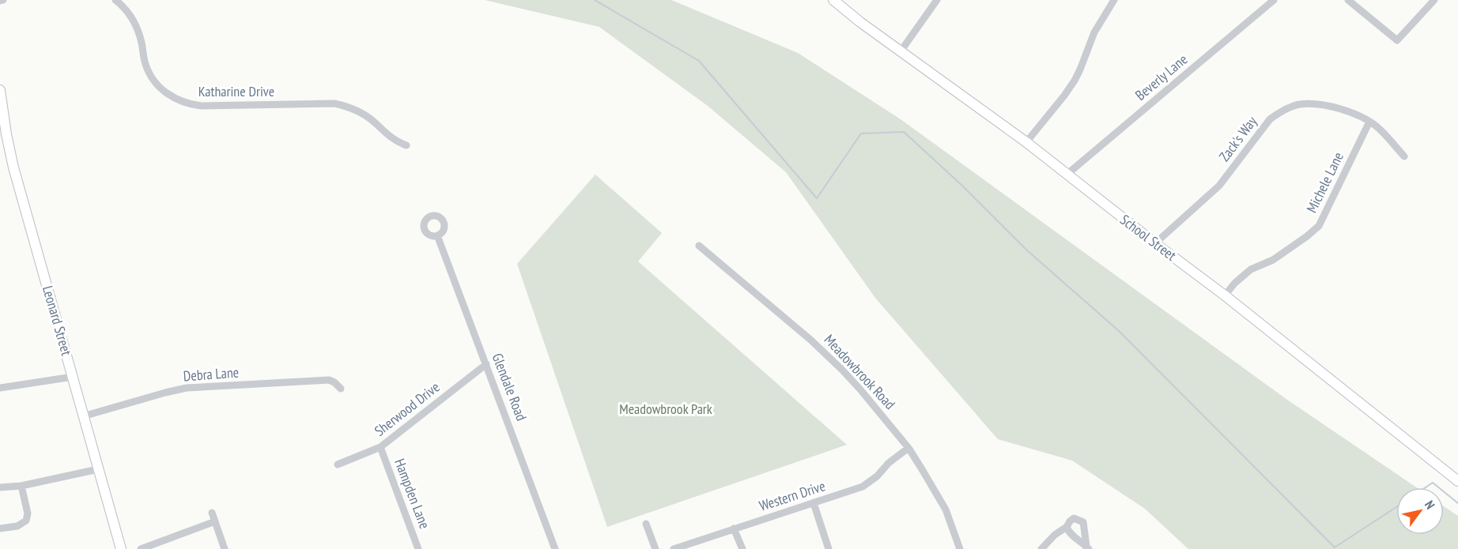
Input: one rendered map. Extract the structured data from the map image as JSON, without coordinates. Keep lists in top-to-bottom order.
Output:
{
  "streets": {
    "street": [
      "Beverly Lane",
      "Katharine Drive",
      "Zack's Way",
      "Michele Lane",
      "School Street",
      "Leonard Street",
      "Meadowbrook Road",
      "Debra Lane",
      "Glendale Road",
      "Sherwood Drive",
      "Hampden Lane",
      "Western Drive"
    ]
  },
  "crossings": [
    ["Beverly Lane", "School Street"],
    ["Zack's Way", "Michele Lane"],
    ["Zack's Way", "School Street"],
    ["Michele Lane", "School Street"],
    ["Leonard Street", "Debra Lane"],
    ["Meadowbrook Road", "Western Drive"],
    ["Glendale Road", "Sherwood Drive"],
    ["Sherwood Drive", "Hampden Lane"]
  ],
  "parks": ["Meadowbrook Park"],
  "north": "top right"
}
